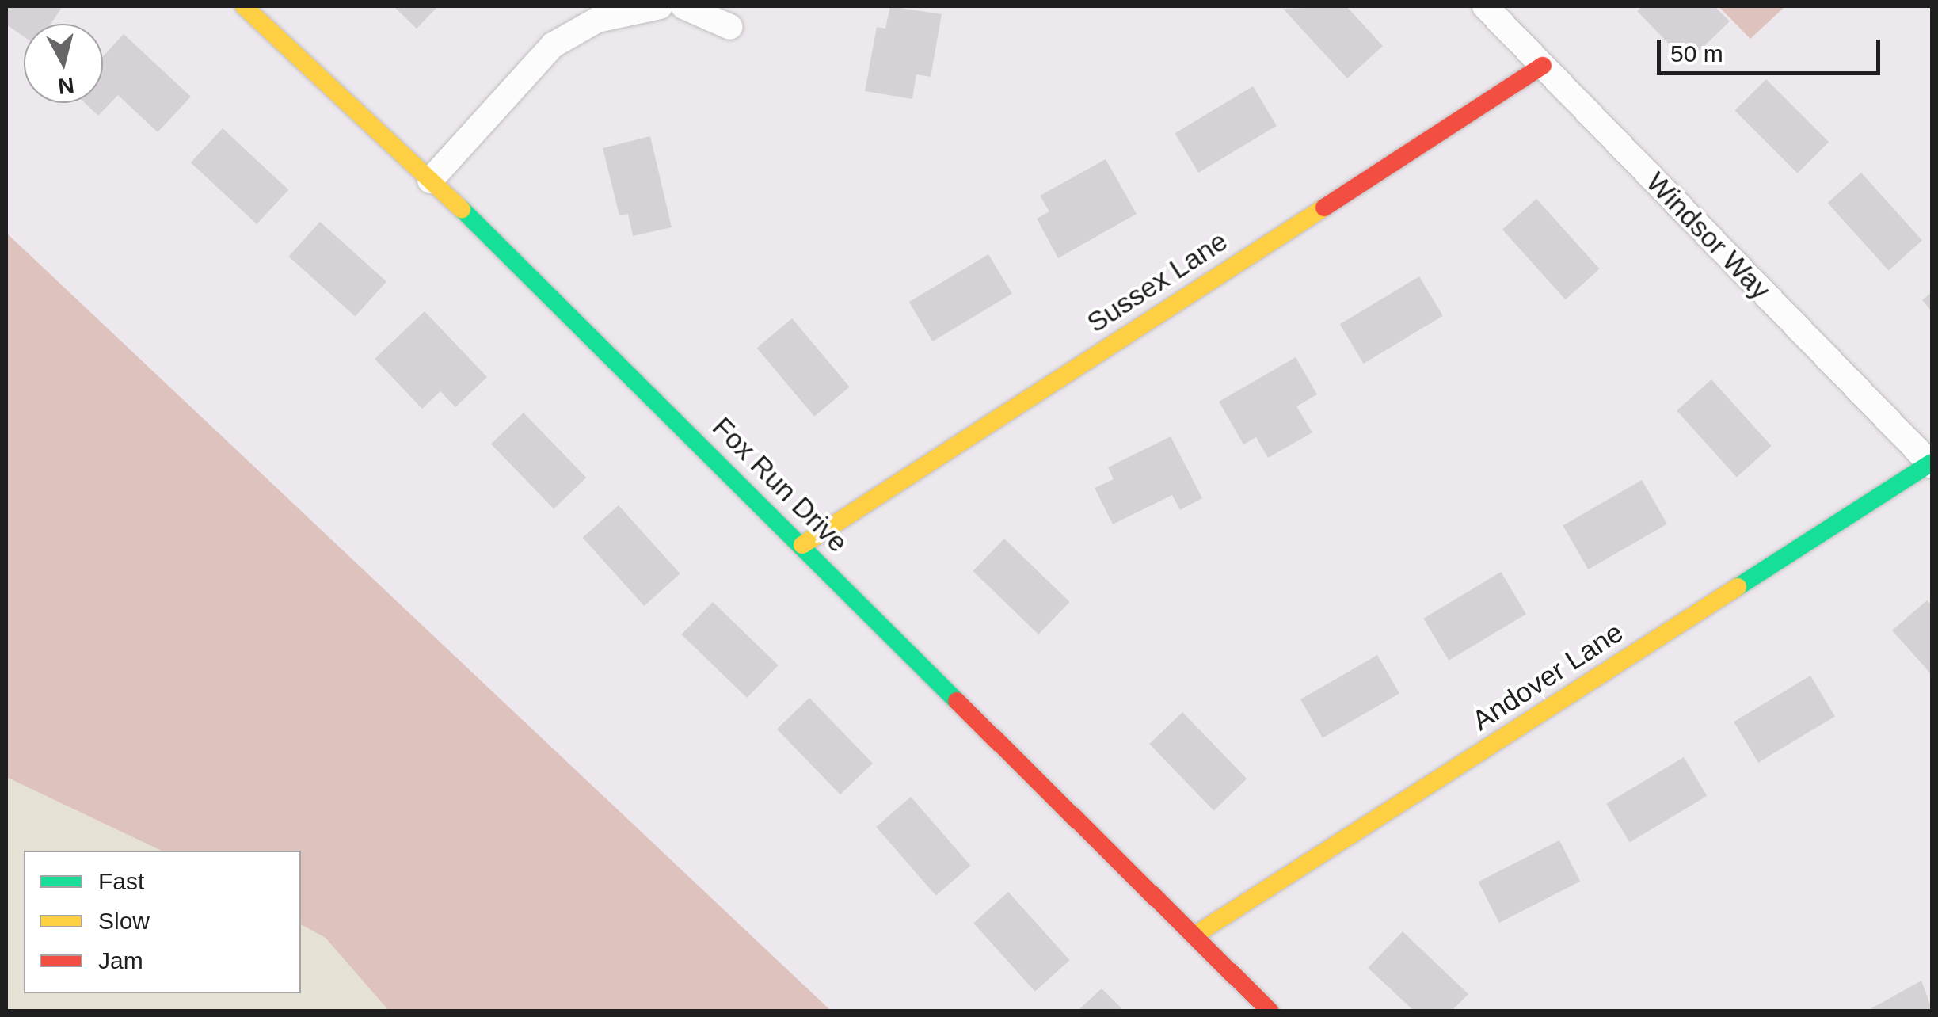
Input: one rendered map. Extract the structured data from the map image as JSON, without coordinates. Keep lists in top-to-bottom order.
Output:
{
  "streets": {
    "street": [
      "Windsor Way",
      "Sussex Lane",
      "Fox Run Drive",
      "Andover Lane"
    ]
  },
  "crossings": [
    ["Windsor Way", "Sussex Lane"],
    ["Windsor Way", "Andover Lane"],
    ["Sussex Lane", "Fox Run Drive"],
    ["Fox Run Drive", "Andover Lane"]
  ],
  "legend": ["Fast", "Slow", "Jam"],
  "scale_bar": "50 m",
  "north": "bottom"
}
